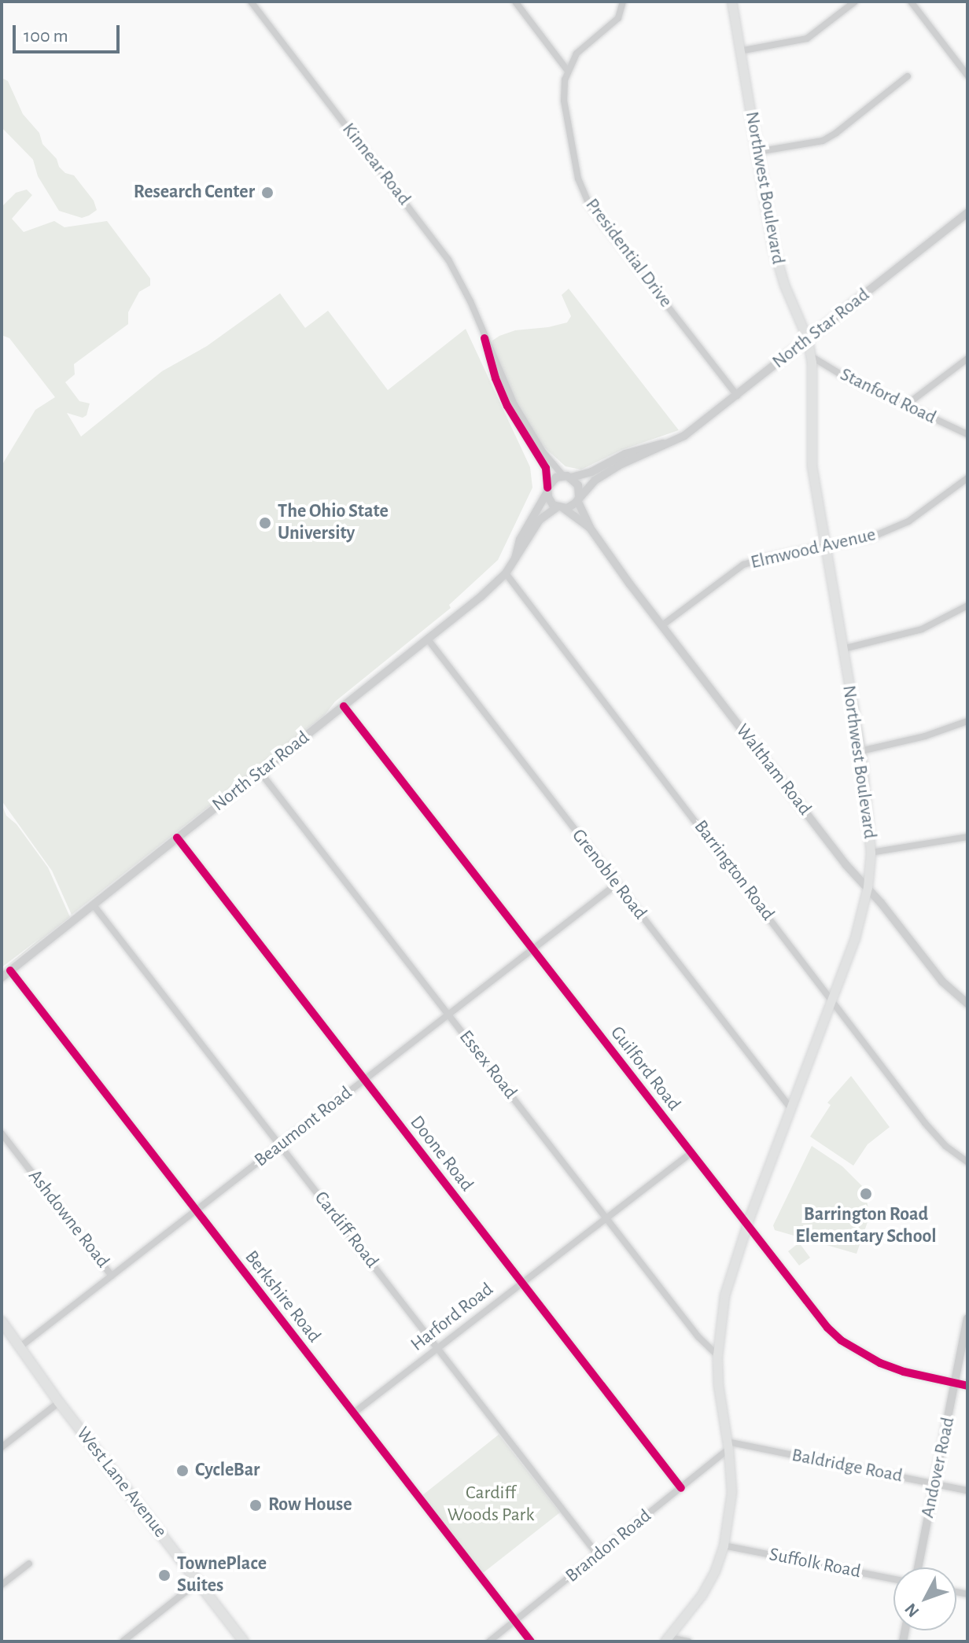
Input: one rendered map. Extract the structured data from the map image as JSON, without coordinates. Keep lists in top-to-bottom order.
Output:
{
  "streets": {
    "main road": ["Northwest Boulevard", "West Lane Avenue"],
    "street": [
      "Kinnear Road",
      "Presidential Drive",
      "North Star Road",
      "Stanford Road",
      "Elmwood Avenue",
      "Waltham Road",
      "Barrington Road",
      "Grenoble Road",
      "Essex Road",
      "Guilford Road",
      "Beaumont Road",
      "Doone Road",
      "Ashdowne Road",
      "Cardiff Road",
      "Berkshire Road",
      "Harford Road",
      "Baldridge Road",
      "Andover Road",
      "Brandon Road",
      "Suffolk Road"
    ]
  },
  "crossings": [
    ["Kinnear Road", "North Star Road"],
    ["Kinnear Road", "Waltham Road"],
    ["Northwest Boulevard", "North Star Road"],
    ["Northwest Boulevard", "Stanford Road"],
    ["Northwest Boulevard", "Elmwood Avenue"],
    ["Northwest Boulevard", "Waltham Road"],
    ["Northwest Boulevard", "Barrington Road"],
    ["Northwest Boulevard", "Grenoble Road"],
    ["Northwest Boulevard", "Essex Road"],
    ["Northwest Boulevard", "Guilford Road"],
    ["Northwest Boulevard", "Baldridge Road"],
    ["Northwest Boulevard", "Brandon Road"],
    ["Northwest Boulevard", "Suffolk Road"],
    ["Presidential Drive", "North Star Road"],
    ["North Star Road", "Waltham Road"],
    ["North Star Road", "Barrington Road"],
    ["North Star Road", "Grenoble Road"],
    ["North Star Road", "Essex Road"],
    ["North Star Road", "Guilford Road"],
    ["North Star Road", "Doone Road"],
    ["North Star Road", "Cardiff Road"],
    ["North Star Road", "Berkshire Road"],
    ["Elmwood Avenue", "Waltham Road"],
    ["Grenoble Road", "Beaumont Road"],
    ["Essex Road", "Beaumont Road"],
    ["Essex Road", "Harford Road"],
    ["Guilford Road", "Beaumont Road"],
    ["Guilford Road", "Harford Road"],
    ["Guilford Road", "Andover Road"],
    ["Beaumont Road", "Doone Road"],
    ["Beaumont Road", "Ashdowne Road"],
    ["Beaumont Road", "Cardiff Road"],
    ["Beaumont Road", "Berkshire Road"],
    ["Beaumont Road", "West Lane Avenue"],
    ["Doone Road", "Harford Road"],
    ["Doone Road", "Brandon Road"],
    ["Cardiff Road", "Harford Road"],
    ["Cardiff Road", "Brandon Road"],
    ["Berkshire Road", "Harford Road"],
    ["Berkshire Road", "Brandon Road"],
    ["Baldridge Road", "Andover Road"],
    ["Baldridge Road", "Brandon Road"]
  ],
  "parks": ["Cardiff Woods Park"],
  "places": [
    "Research Center",
    "The Ohio State University",
    "Barrington Road Elementary School",
    "CycleBar",
    "Row House",
    "TownePlace Suites"
  ],
  "scale_bar": "100 m",
  "north": "bottom left"
}
